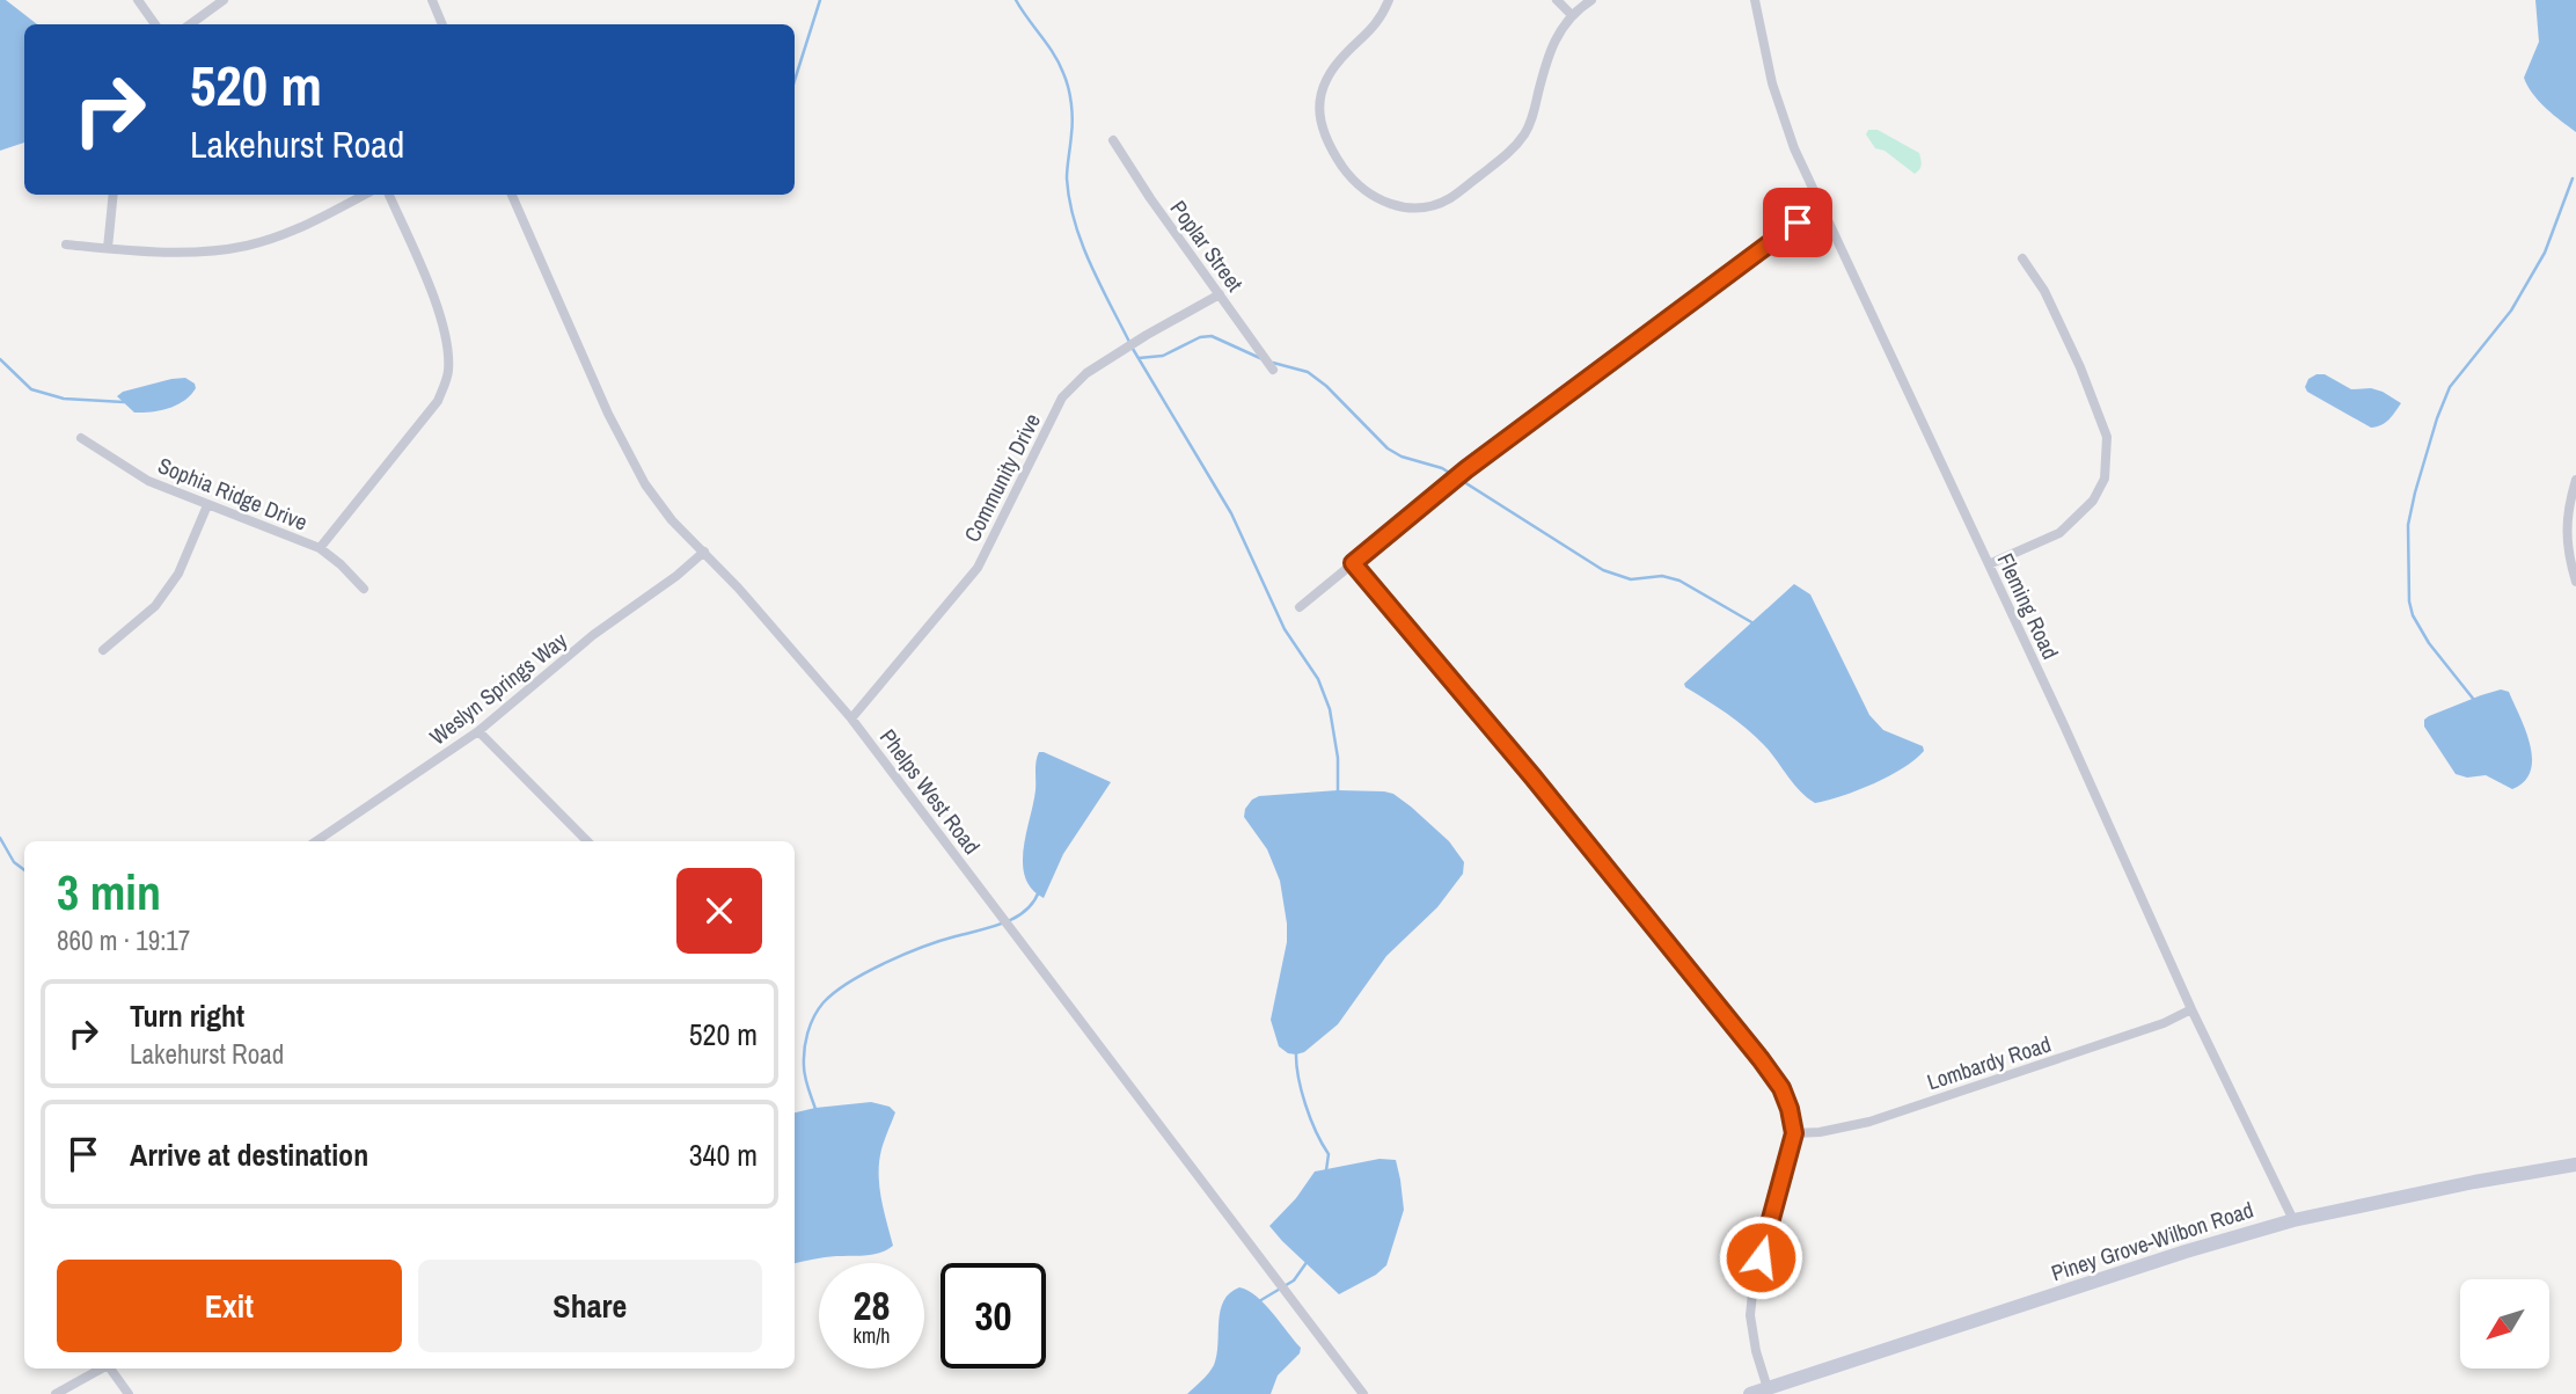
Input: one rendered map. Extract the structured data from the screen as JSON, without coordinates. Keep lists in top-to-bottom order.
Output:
{
  "streets": {
    "street": [
      "Poplar Street",
      "Community Drive",
      "Sophia Ridge Drive",
      "Fleming Road",
      "Weslyn Springs Way",
      "Phelps West Road",
      "Lombardy Road",
      "Piney Grove-Wilbon Road"
    ]
  },
  "crossings": [
    ["Poplar Street", "Community Drive"],
    ["Community Drive", "Phelps West Road"],
    ["Fleming Road", "Lombardy Road"],
    ["Fleming Road", "Piney Grove-Wilbon Road"],
    ["Weslyn Springs Way", "Phelps West Road"]
  ],
  "north": "bottom left",
  "page": {
    "turn": ["520 m", "Lakehurst Road"],
    "heading": ["3 min", "860 m · 19:17"],
    "list": [
      {
        "name": "Turn right",
        "note": "Lakehurst Road",
        "value": "520 m"
      },
      {
        "name": "Arrive at destination",
        "value": "340 m"
      }
    ],
    "buttons": ["Exit", "Share"],
    "speed": "28 km/h",
    "limit": "30"
  }
}
